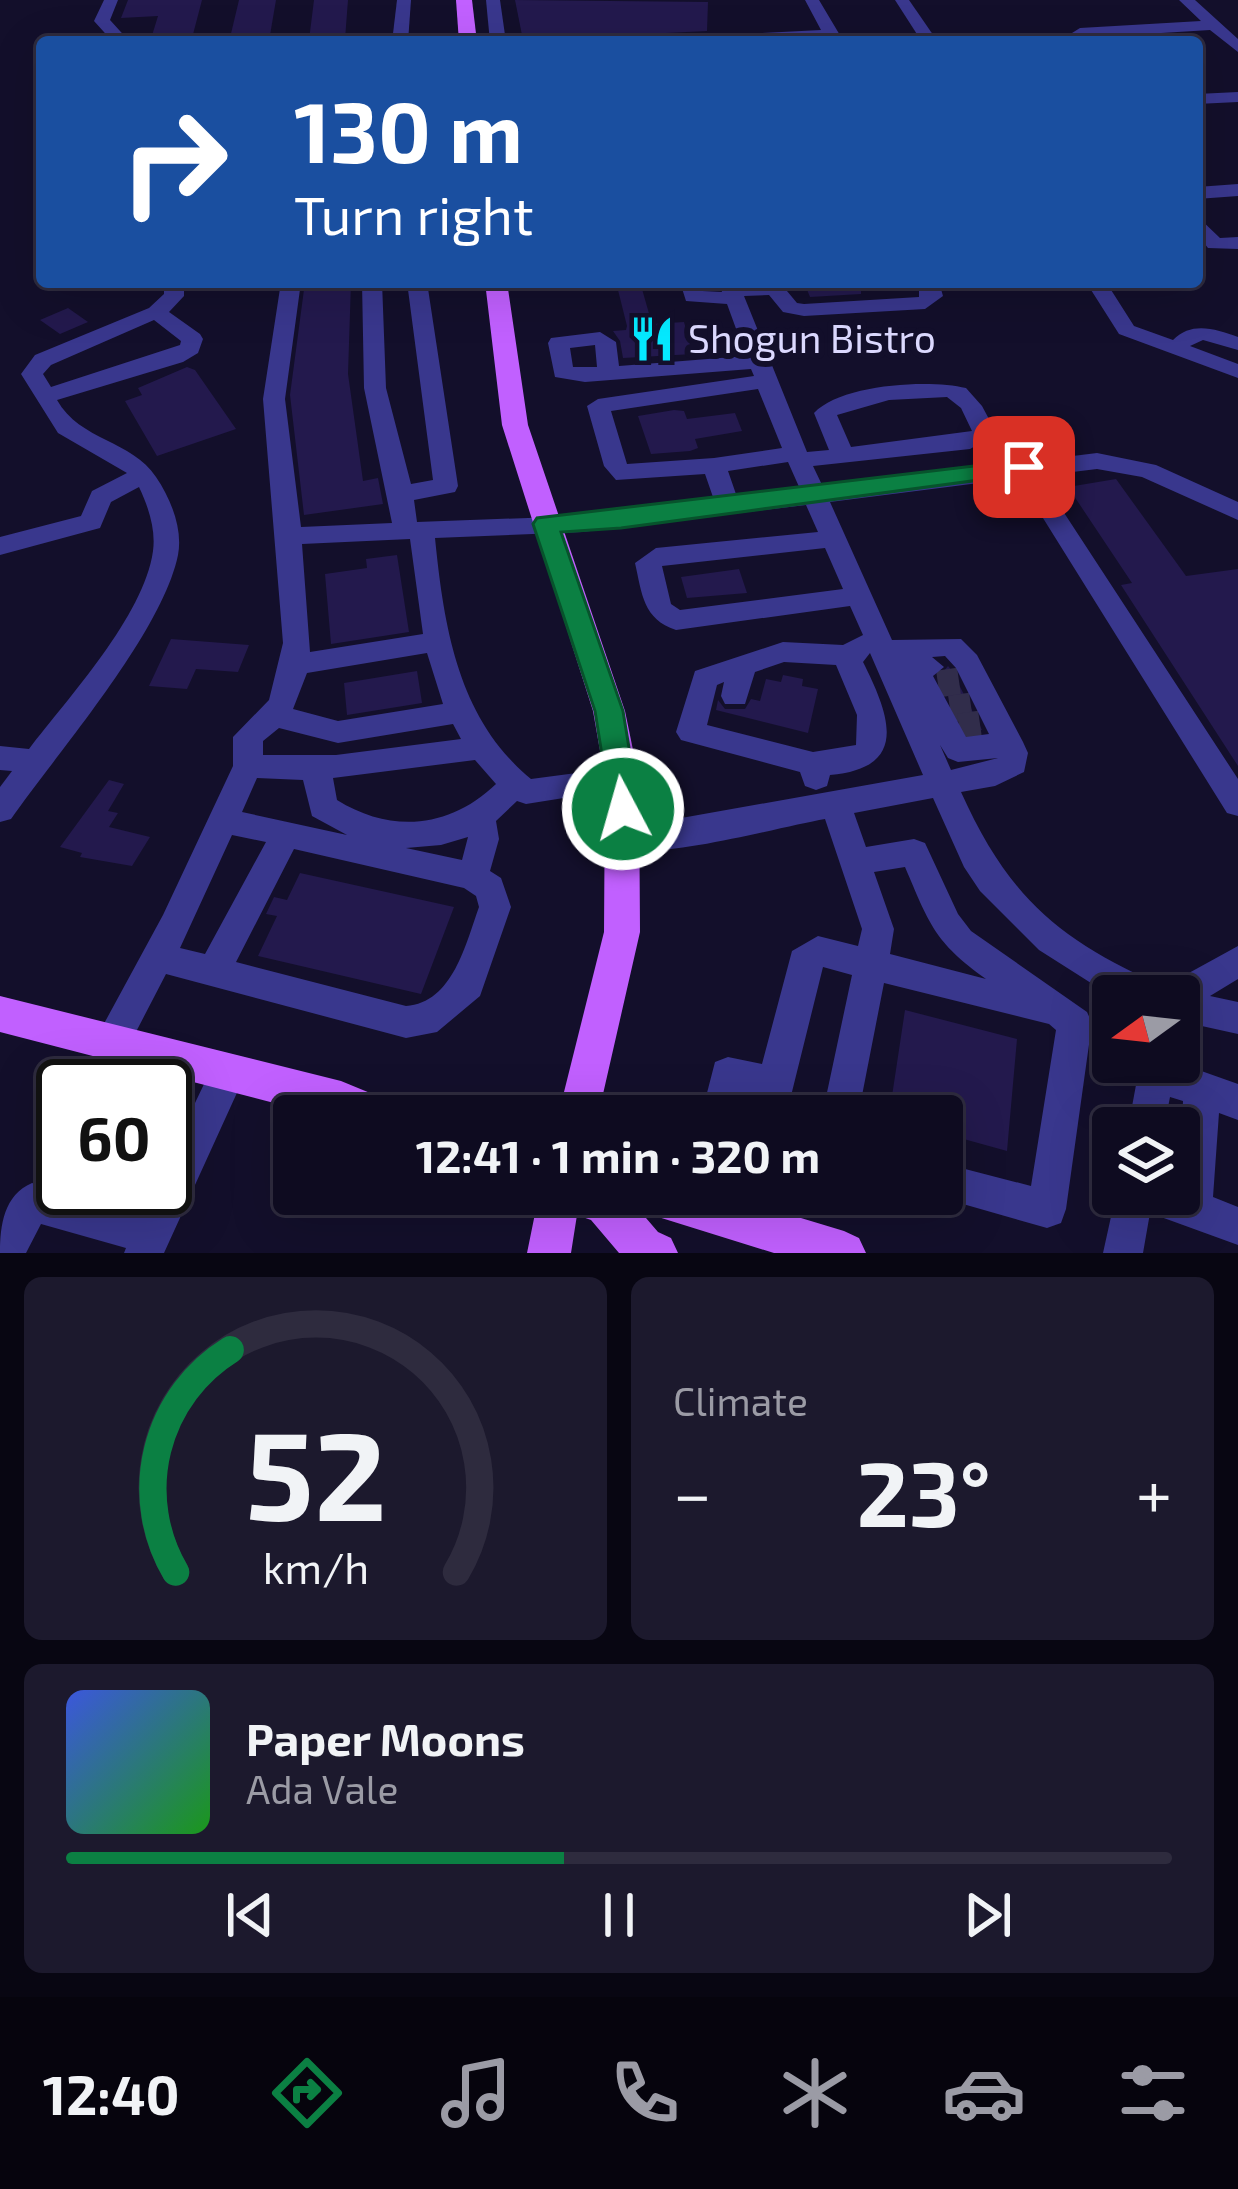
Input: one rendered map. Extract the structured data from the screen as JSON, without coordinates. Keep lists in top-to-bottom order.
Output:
{
  "places": {
    "restaurant": ["Shogun Bistro"]
  },
  "north": "left",
  "page": {
    "turn": ["130 m", "Turn right"],
    "limit": "60",
    "trip": "12:41 · 1 min · 320 m",
    "tile": "Climate",
    "heat": ["−", "23°", "+"],
    "song": ["Paper Moons", "Ada Vale"],
    "tabs": "12:40",
    "gauge": ["52", "km/h"]
  }
}
